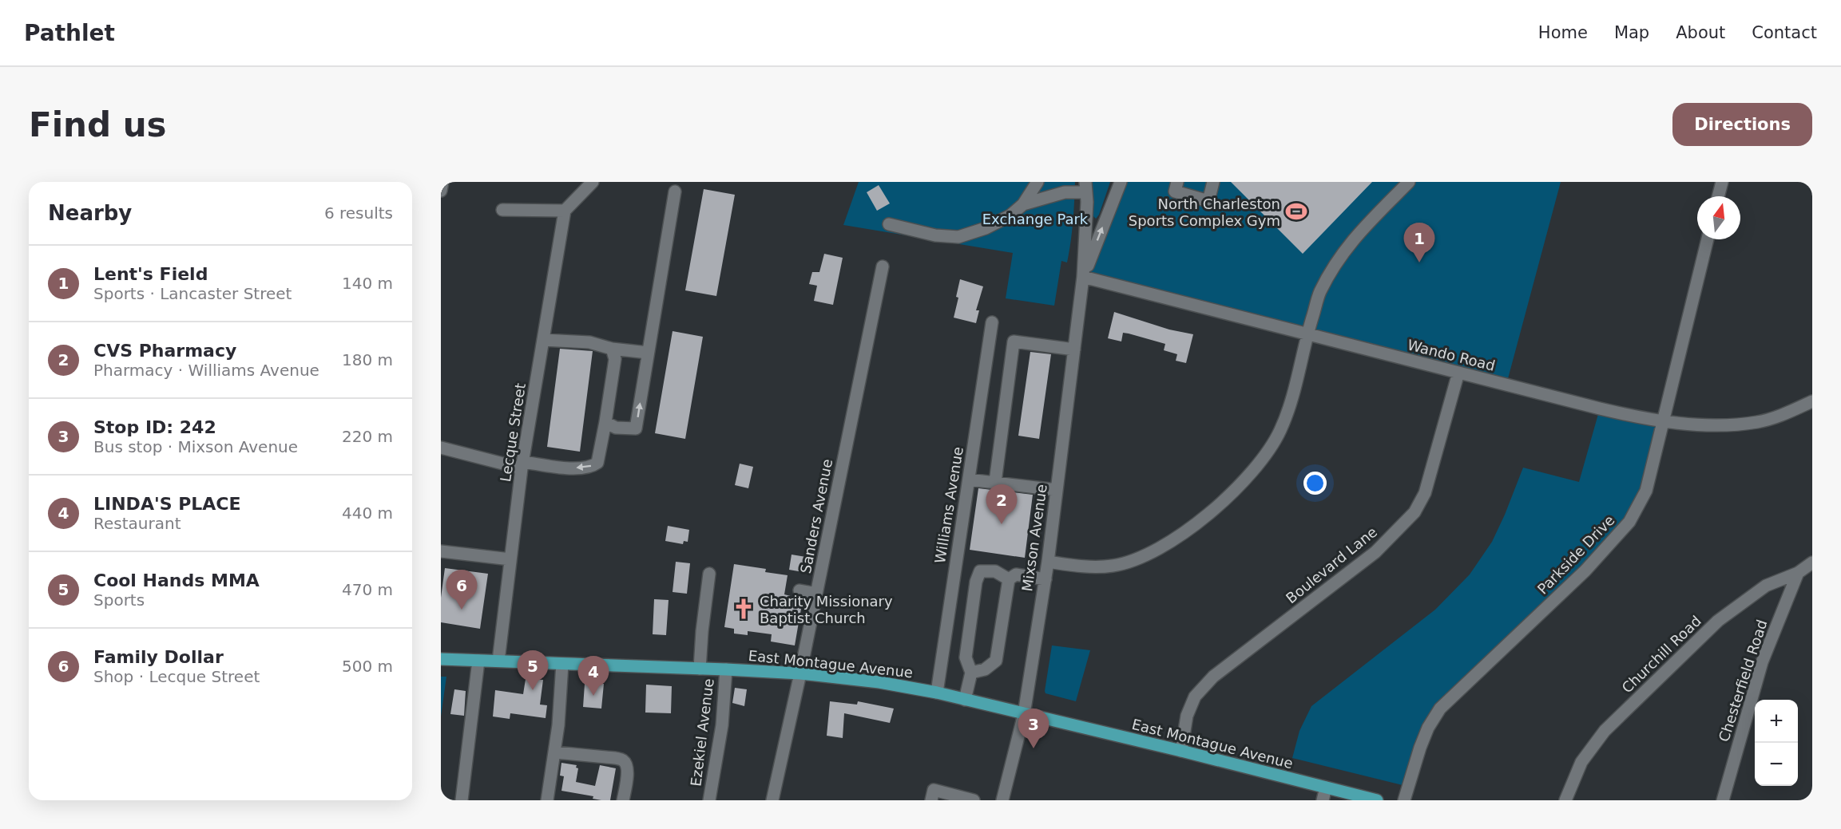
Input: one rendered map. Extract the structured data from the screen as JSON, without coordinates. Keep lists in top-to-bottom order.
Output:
{
  "streets": {
    "main road": ["East Montague Avenue"],
    "street": [
      "Wando Road",
      "Lecque Street",
      "Williams Avenue",
      "Sanders Avenue",
      "Mixson Avenue",
      "Parkside Drive",
      "Boulevard Lane",
      "Churchill Road",
      "Chesterfield Road",
      "Ezekiel Avenue"
    ]
  },
  "crossings": [
    ["Wando Road", "Mixson Avenue"],
    ["Wando Road", "Parkside Drive"],
    ["Wando Road", "Boulevard Lane"],
    ["Lecque Street", "East Montague Avenue"],
    ["Williams Avenue", "East Montague Avenue"],
    ["Sanders Avenue", "East Montague Avenue"],
    ["Mixson Avenue", "East Montague Avenue"],
    ["Boulevard Lane", "East Montague Avenue"],
    ["Churchill Road", "Chesterfield Road"],
    ["East Montague Avenue", "Ezekiel Avenue"]
  ],
  "parks": ["Exchange Park"],
  "places": {
    "sports": ["North Charleston Sports Complex Gym"],
    "church": ["Charity Missionary Baptist Church"]
  },
  "north": "top",
  "page": {
    "header": "Pathlet",
    "nav": [
      "Home",
      "Map",
      "About",
      "Contact"
    ],
    "buttons": "Directions",
    "title": "Find us",
    "heading": ["Nearby", "6 results"],
    "pins": [
      "1",
      "2",
      "6",
      "5",
      "4",
      "3"
    ],
    "list": [
      {
        "mark": "1",
        "name": "Lent's Field",
        "note": "Sports · Lancaster Street",
        "value": "140 m"
      },
      {
        "mark": "2",
        "name": "CVS Pharmacy",
        "note": "Pharmacy · Williams Avenue",
        "value": "180 m"
      },
      {
        "mark": "3",
        "name": "Stop ID: 242",
        "note": "Bus stop · Mixson Avenue",
        "value": "220 m"
      },
      {
        "mark": "4",
        "name": "LINDA'S PLACE",
        "note": "Restaurant",
        "value": "440 m"
      },
      {
        "mark": "5",
        "name": "Cool Hands MMA",
        "note": "Sports",
        "value": "470 m"
      },
      {
        "mark": "6",
        "name": "Family Dollar",
        "note": "Shop · Lecque Street",
        "value": "500 m"
      }
    ],
    "map_buttons": ["+", "−"]
  }
}
